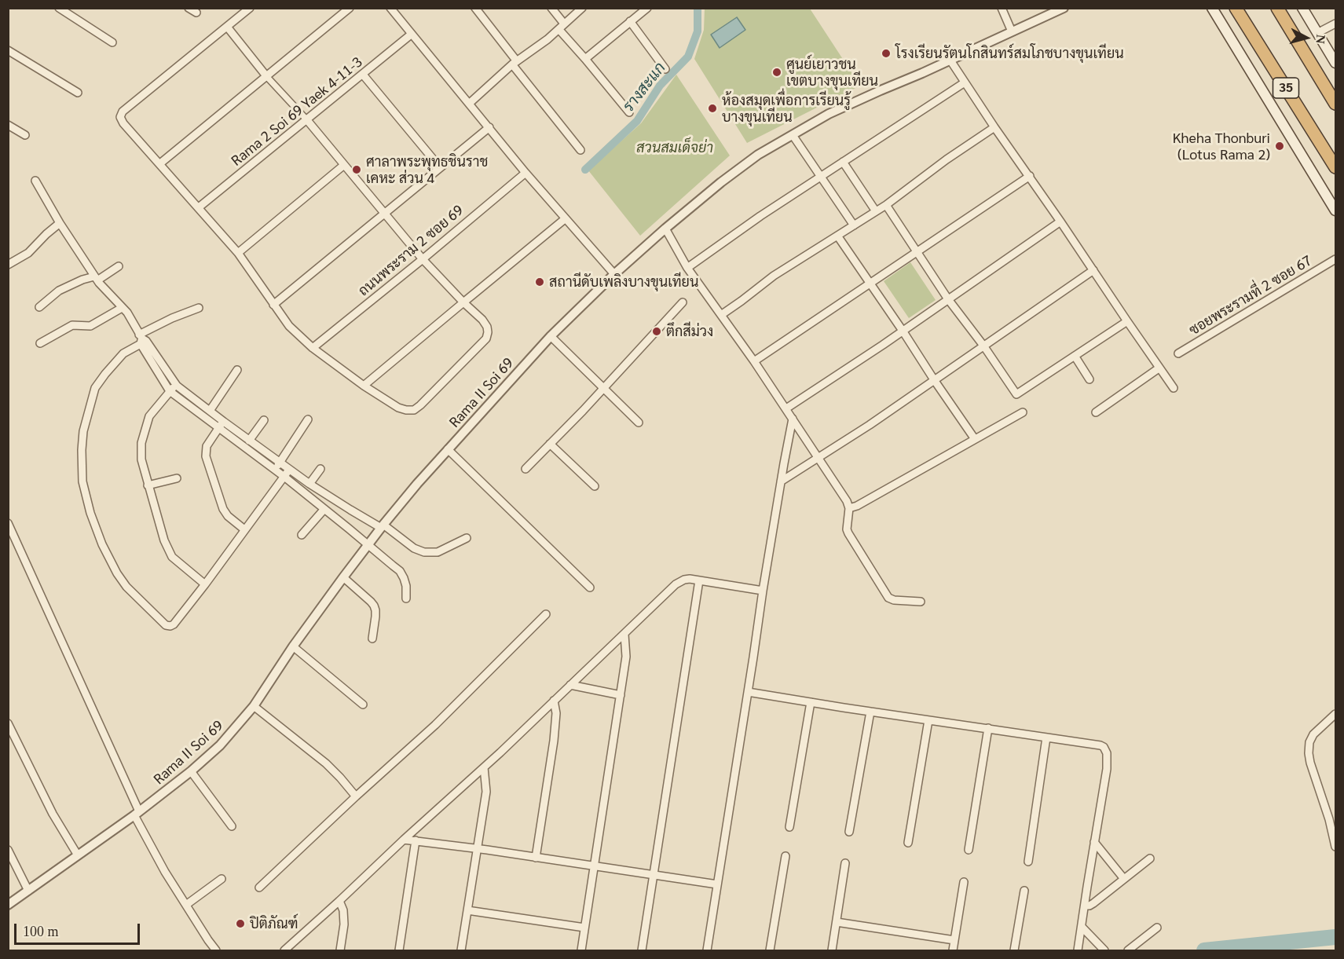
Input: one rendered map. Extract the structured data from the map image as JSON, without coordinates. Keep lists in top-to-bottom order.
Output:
{
  "streets": {
    "highway": ["35"],
    "street": [
      "Rama 2 Soi 69 Yaek 4-11-3",
      "ถนนพระราม 2 ซอย 69",
      "ซอยพระรามที่ 2 ซอย 67",
      "Rama II Soi 69"
    ]
  },
  "water": ["รางสะแก"],
  "parks": ["สวนสมเด็จย่า"],
  "places": [
    "โรงเรียนรัตนโกสินทร์สมโภชบางขุนเทียน",
    "ศูนย์เยาวชน เขตบางขุนเทียน",
    "ห้องสมุดเพื่อการเรียนรู้ บางขุนเทียน",
    "Kheha Thonburi (Lotus Rama 2)",
    "ศาลาพระพุทธชินราช เคหะ ส่วน 4",
    "สถานีดับเพลิงบางขุนเทียน",
    "ตึกสีม่วง",
    "ปิติภัณฑ์"
  ],
  "scale_bar": "100 m",
  "north": "right"
}
